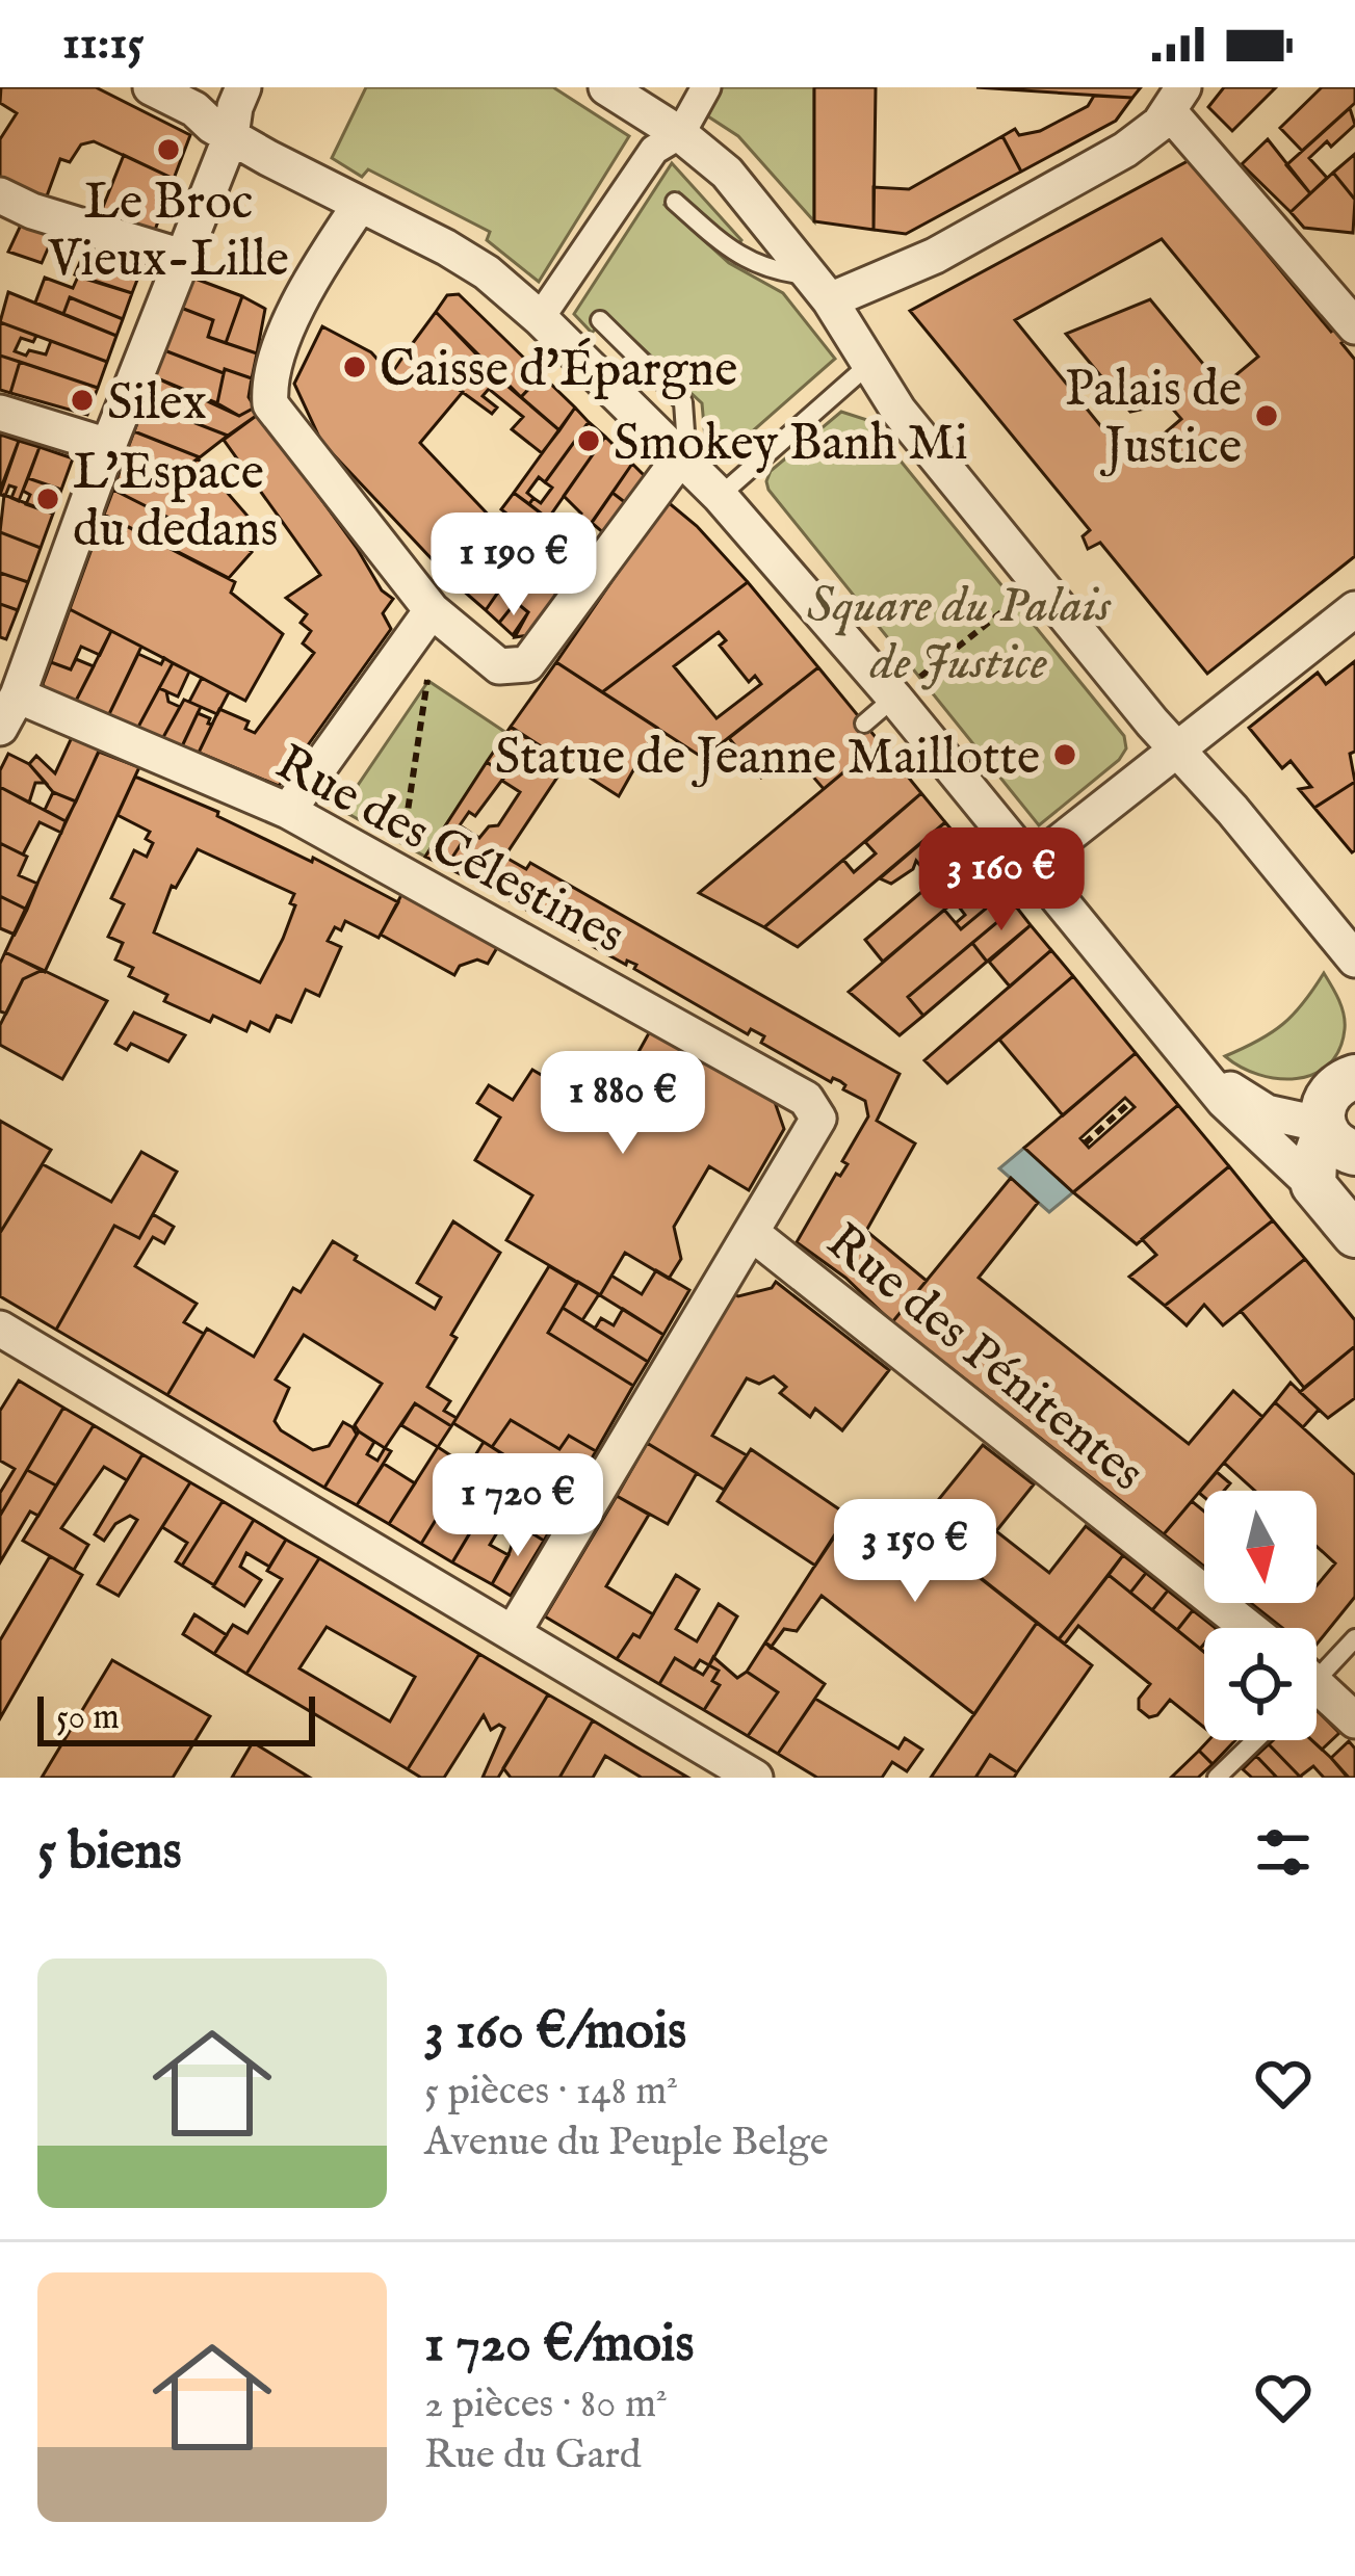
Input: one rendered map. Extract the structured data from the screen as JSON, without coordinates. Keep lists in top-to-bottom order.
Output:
{
  "streets": {
    "street": ["Rue des Célestines", "Rue des Pénitentes"]
  },
  "crossings": [
    ["Rue des Célestines", "Rue des Pénitentes"]
  ],
  "parks": ["Square du Palais de Justice"],
  "places": [
    "Le Broc Vieux-Lille",
    "Caisse d'Épargne",
    "Silex",
    "Palais de Justice",
    "Smokey Banh Mi",
    "L'Espace du dedans",
    "Statue de Jeanne Maillotte"
  ],
  "scale_bar": "50 m",
  "north": "bottom",
  "page": {
    "status": "11:15",
    "price": [
      "1 190 €",
      "3 160 €",
      "1 880 €",
      "1 720 €",
      "3 150 €"
    ],
    "scale": "50 m",
    "heading": "5 biens",
    "list": [
      {
        "name": "3 160 €/mois",
        "note": "5 pièces · 148 m² · Avenue du Peuple Belge"
      },
      {
        "name": "1 720 €/mois",
        "note": "2 pièces · 80 m² · Rue du Gard"
      }
    ]
  }
}
